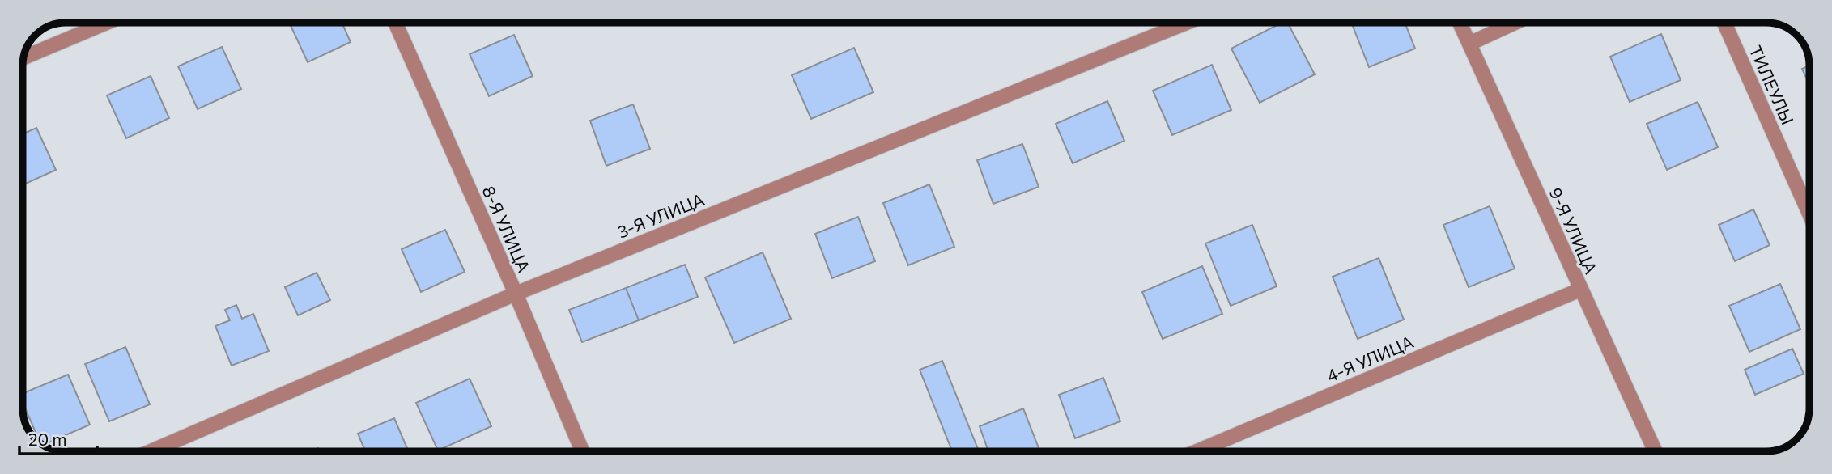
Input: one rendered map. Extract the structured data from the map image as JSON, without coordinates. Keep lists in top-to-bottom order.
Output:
{
  "streets": {
    "street": [
      "ТИЛЕУЛЫ",
      "3-Я УЛИЦА",
      "8-Я УЛИЦА",
      "9-Я УЛИЦА",
      "4-Я УЛИЦА"
    ]
  },
  "crossings": [
    ["3-Я УЛИЦА", "8-Я УЛИЦА"],
    ["9-Я УЛИЦА", "4-Я УЛИЦА"]
  ],
  "scale_bar": "20 m"
}
